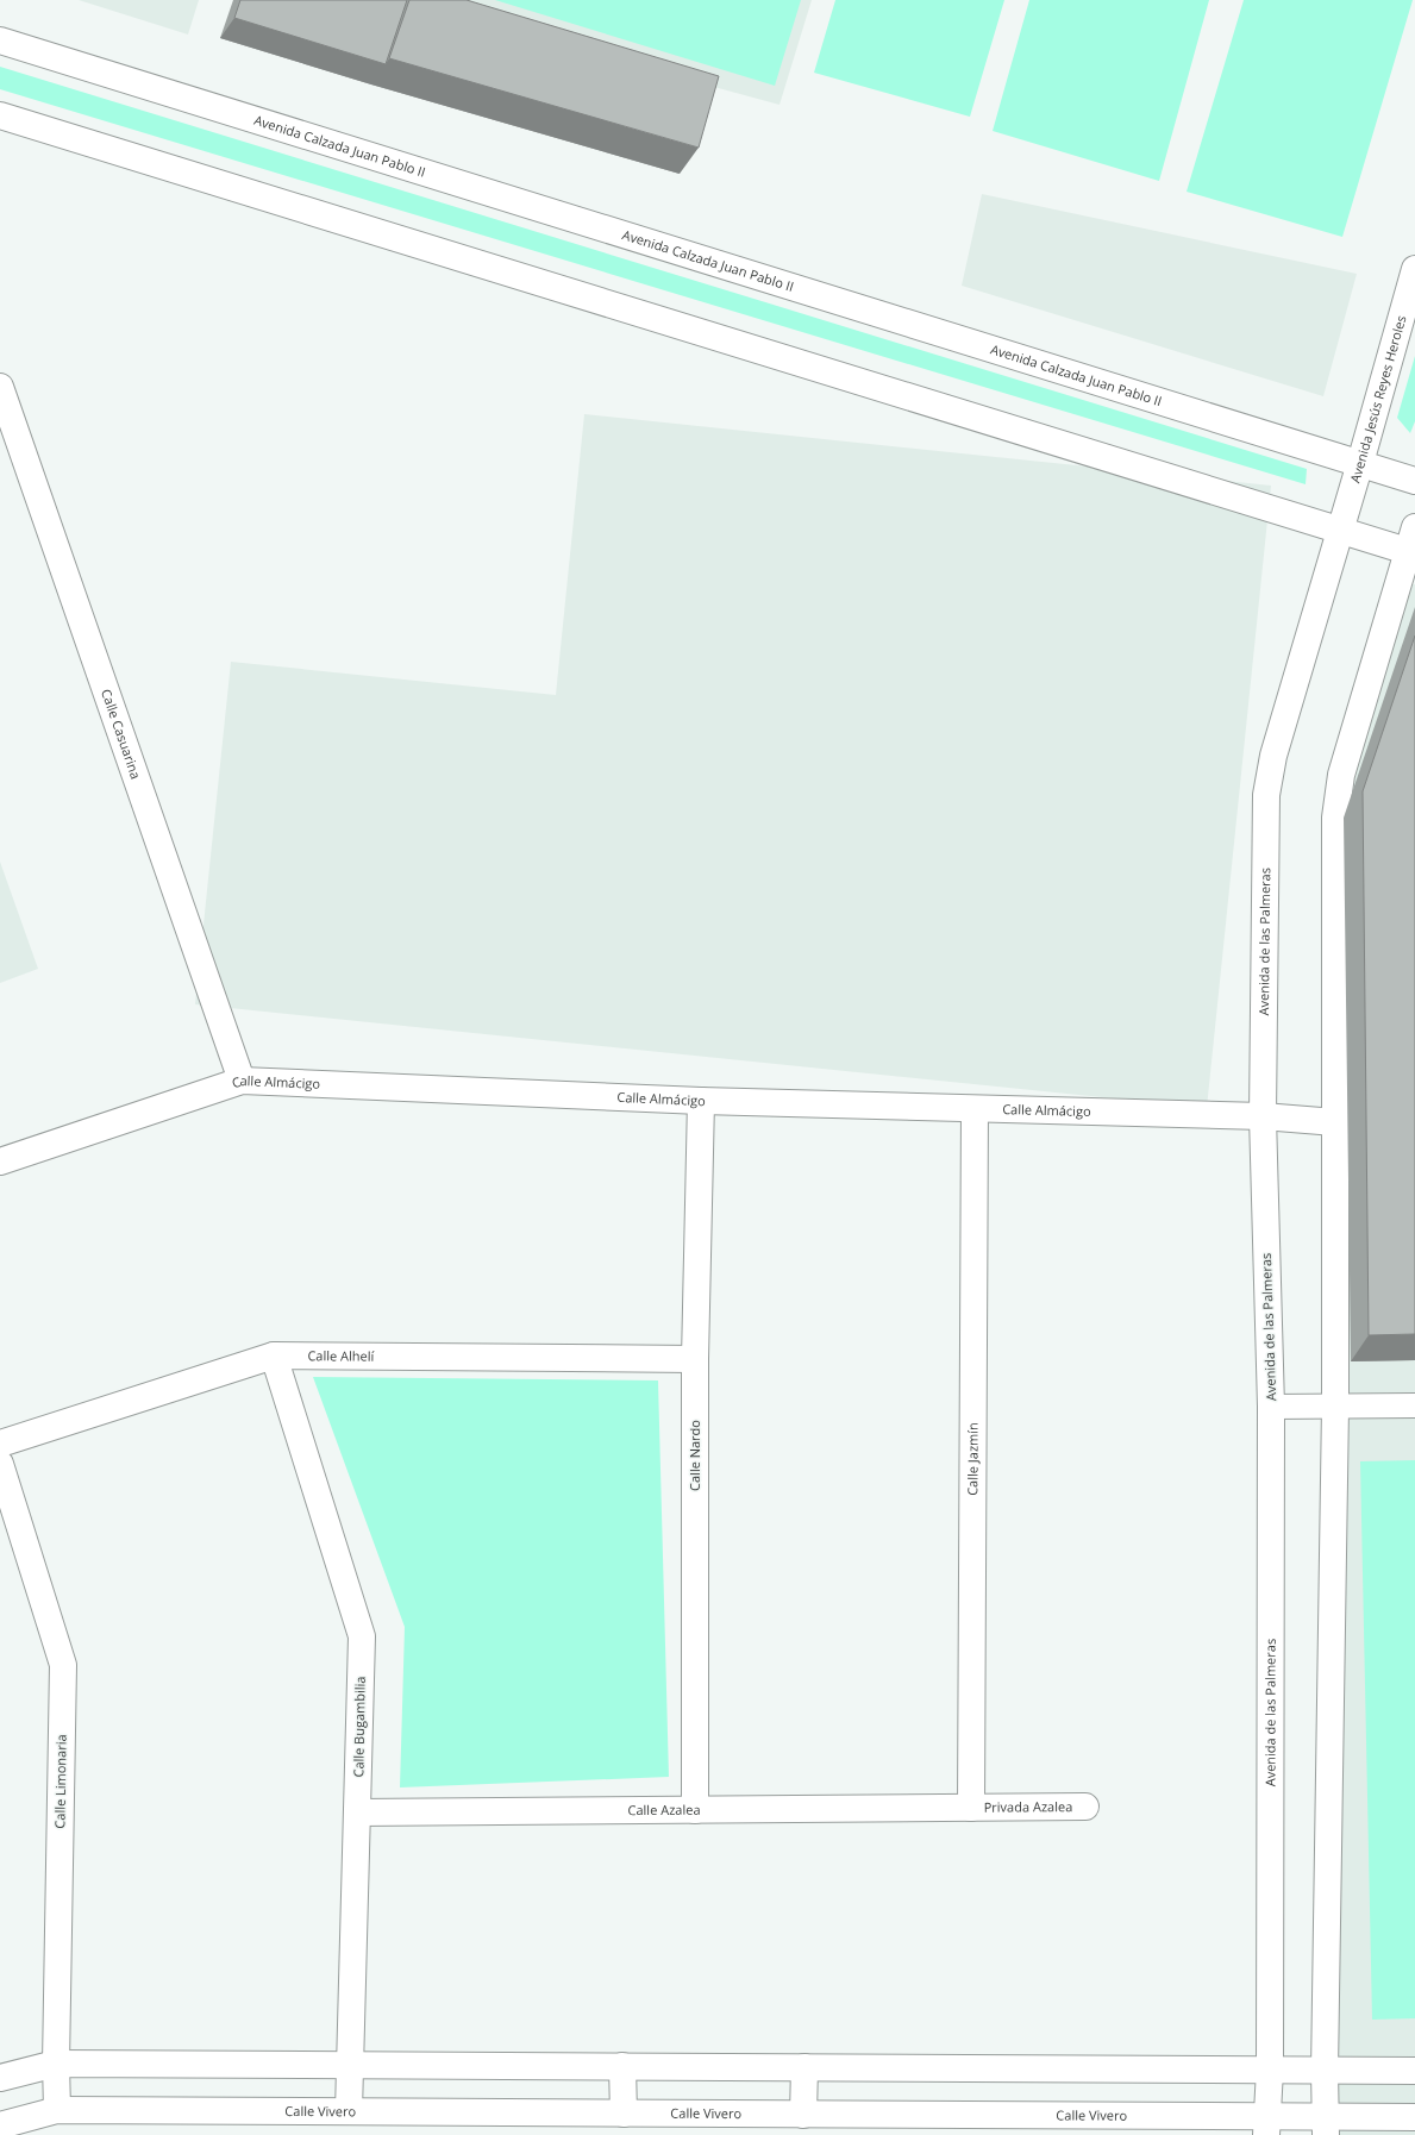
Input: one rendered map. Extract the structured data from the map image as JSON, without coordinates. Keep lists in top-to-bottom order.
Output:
{
  "streets": {
    "street": [
      "Avenida Calzada Juan Pablo II",
      "Avenida Jesús Reyes Heroles",
      "Calle Casuarina",
      "Avenida de las Palmeras",
      "Calle Almácigo",
      "Calle Alhelí",
      "Calle Nardo",
      "Calle Jazmín",
      "Calle Bugambilia",
      "Calle Limonaria",
      "Privada Azalea",
      "Calle Azalea",
      "Calle Vivero"
    ]
  },
  "crossings": [
    ["Avenida Calzada Juan Pablo II", "Avenida Jesús Reyes Heroles"],
    ["Avenida Jesús Reyes Heroles", "Avenida de las Palmeras"],
    ["Calle Casuarina", "Calle Almácigo"],
    ["Avenida de las Palmeras", "Calle Almácigo"],
    ["Avenida de las Palmeras", "Calle Vivero"],
    ["Calle Almácigo", "Calle Nardo"],
    ["Calle Almácigo", "Calle Jazmín"],
    ["Calle Alhelí", "Calle Nardo"],
    ["Calle Alhelí", "Calle Bugambilia"],
    ["Calle Nardo", "Calle Azalea"],
    ["Calle Jazmín", "Privada Azalea"],
    ["Calle Jazmín", "Calle Azalea"],
    ["Calle Bugambilia", "Calle Azalea"],
    ["Calle Bugambilia", "Calle Vivero"],
    ["Calle Limonaria", "Calle Vivero"],
    ["Privada Azalea", "Calle Azalea"]
  ]
}
